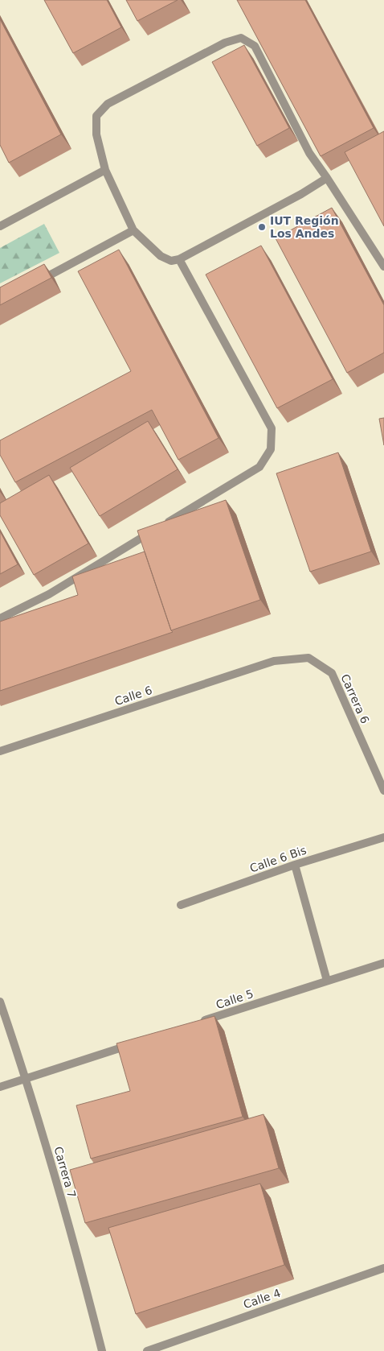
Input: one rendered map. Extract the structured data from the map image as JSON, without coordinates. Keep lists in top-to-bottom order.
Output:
{
  "streets": {
    "street": [
      "Calle 6",
      "Carrera 6",
      "Calle 6 Bis",
      "Calle 5",
      "Carrera 7",
      "Calle 4"
    ]
  },
  "crossings": [
    ["Calle 6", "Carrera 6"]
  ],
  "places": ["IUT Región Los Andes"]
}
